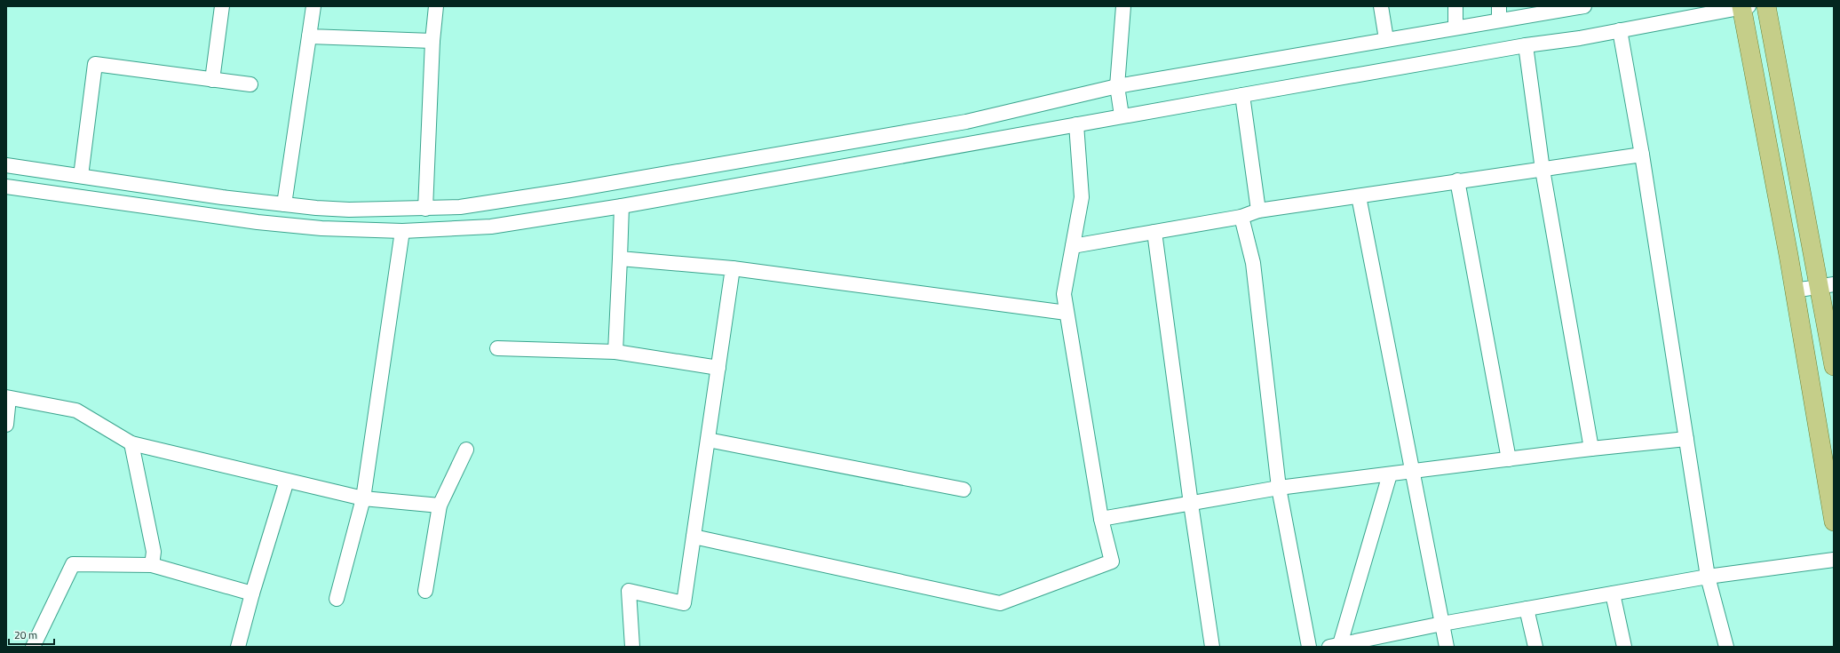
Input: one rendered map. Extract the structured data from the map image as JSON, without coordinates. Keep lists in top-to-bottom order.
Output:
{
  "scale_bar": "20 m"
}
